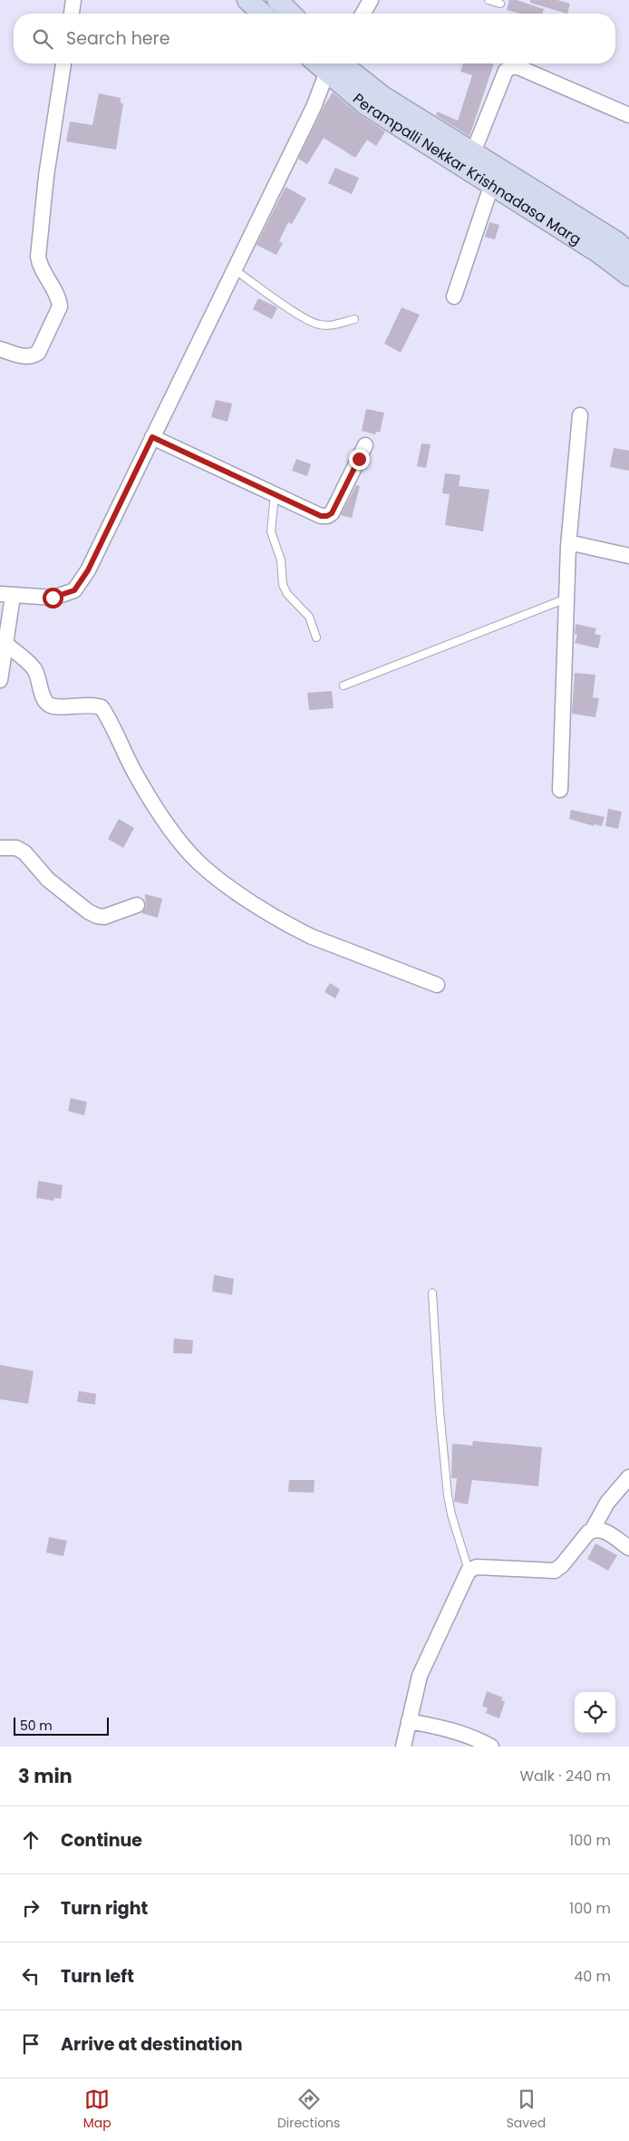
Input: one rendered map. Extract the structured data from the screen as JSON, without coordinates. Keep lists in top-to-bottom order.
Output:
{
  "streets": {
    "main road": ["Perampalli Nekkar Krishnadasa Marg"]
  },
  "scale_bar": "50 m",
  "page": {
    "search": "Search here",
    "scale": "50 m",
    "heading": ["3 min", "Walk · 240 m"],
    "list": [
      ["Continue", "100 m"],
      ["Turn right", "100 m"],
      ["Turn left", "40 m"],
      "Arrive at destination"
    ],
    "nav": ["Map", "Directions", "Saved"]
  }
}
